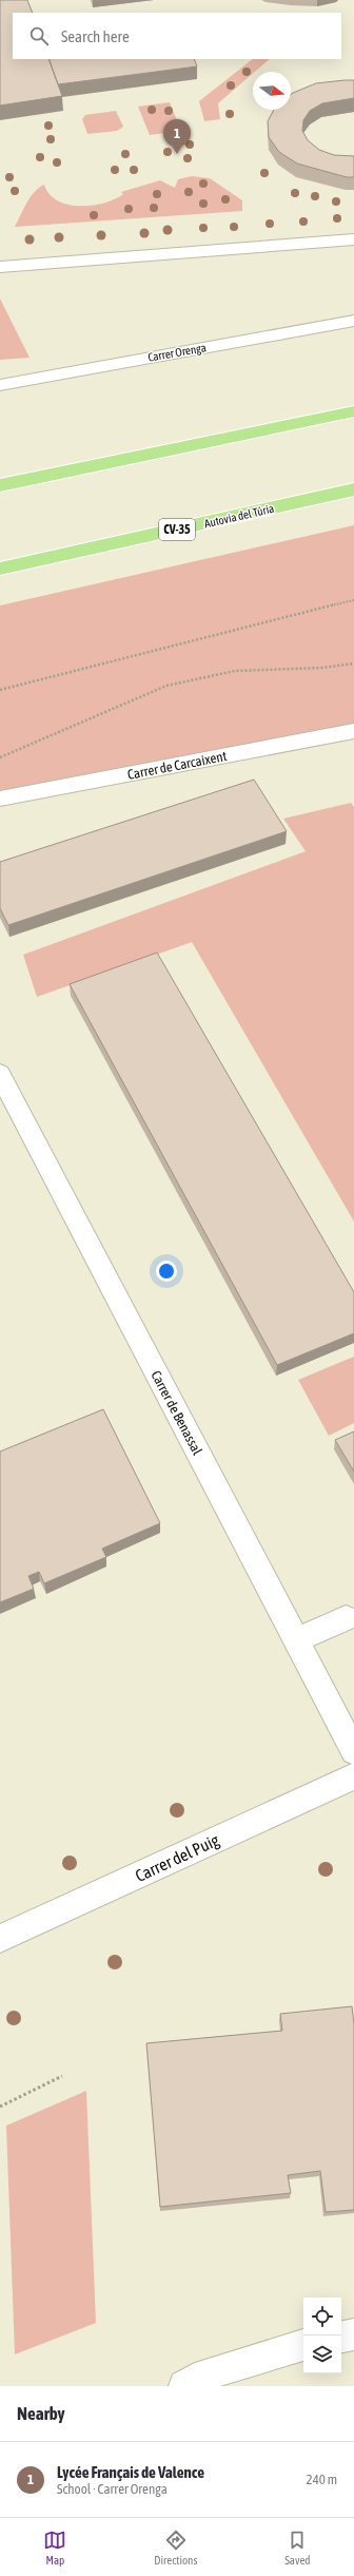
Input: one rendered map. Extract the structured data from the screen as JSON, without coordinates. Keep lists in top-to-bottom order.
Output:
{
  "streets": {
    "highway": ["Autovia del Túria", "CV-35"],
    "street": [
      "Carrer Orenga",
      "Carrer de Carcaixent",
      "Carrer de Benassal",
      "Carrer del Puig"
    ]
  },
  "north": "right",
  "page": {
    "search": "Search here",
    "pins": "1",
    "heading": "Nearby",
    "list": [
      {
        "mark": "1",
        "name": "Lycée Français de Valence",
        "note": "School · Carrer Orenga",
        "value": "240 m"
      }
    ],
    "nav": ["Map", "Directions", "Saved"]
  }
}
